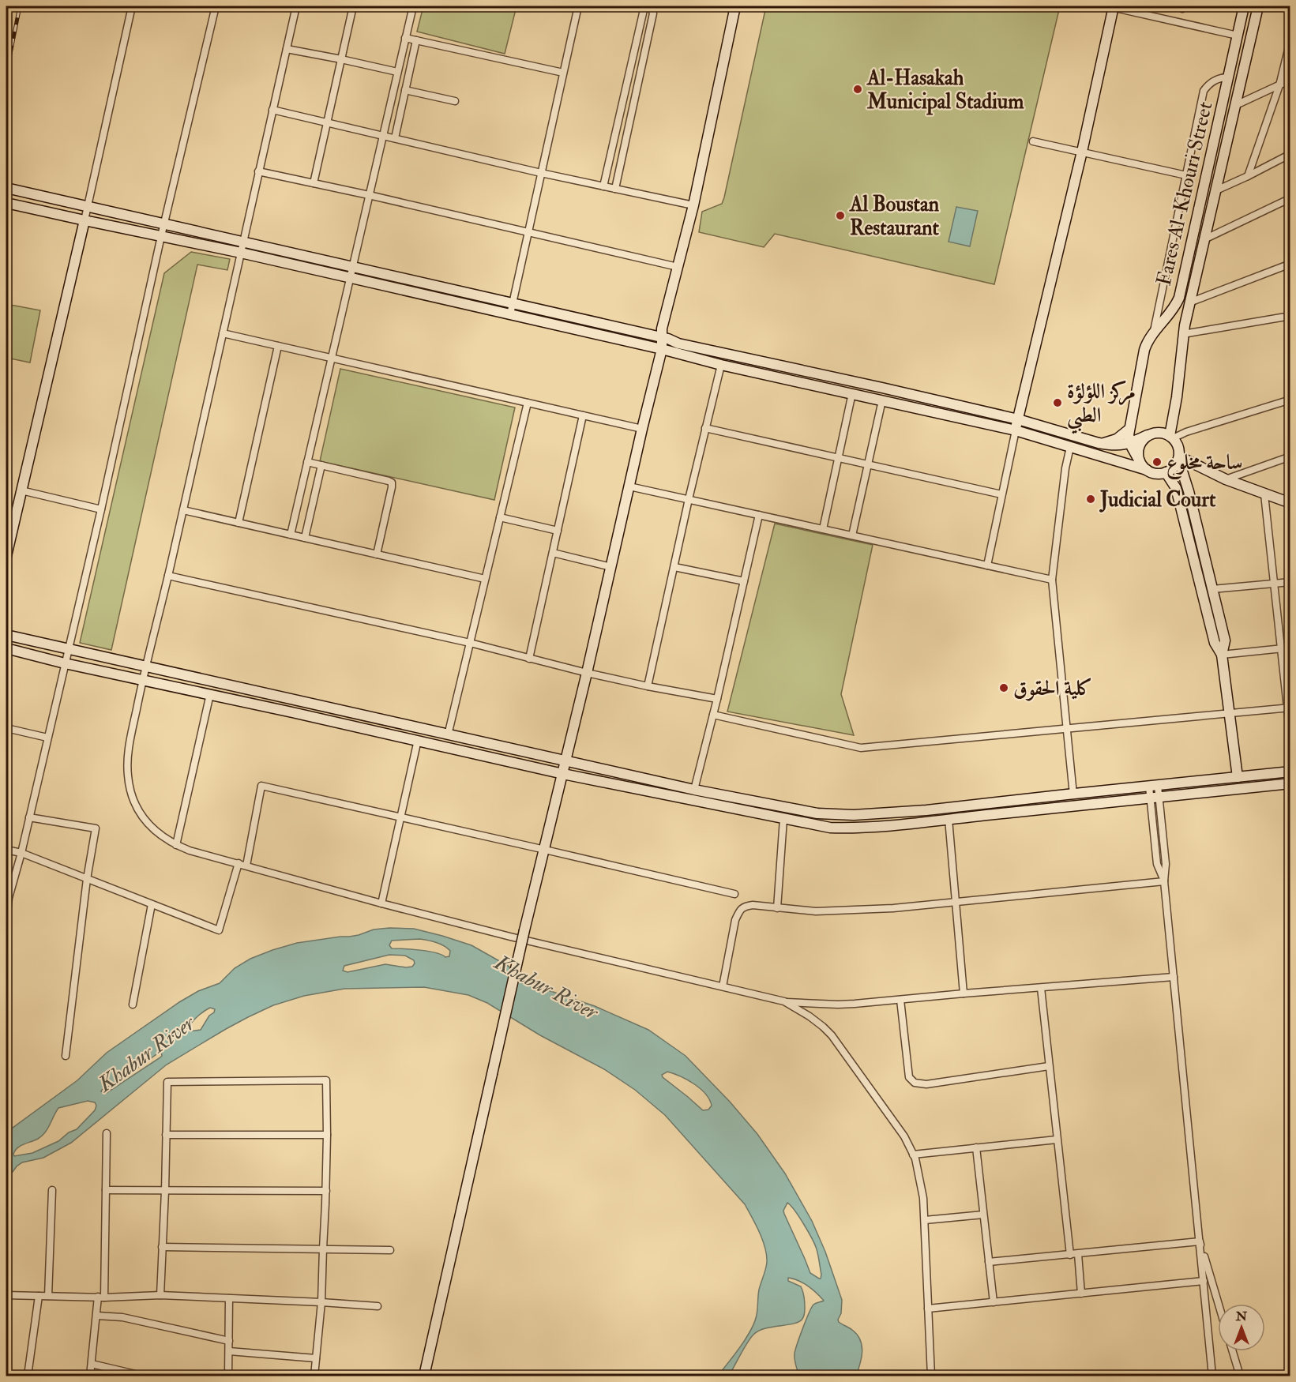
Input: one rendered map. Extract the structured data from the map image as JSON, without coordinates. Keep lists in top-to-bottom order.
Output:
{
  "streets": {
    "street": ["Fares Al-Khouri Street"]
  },
  "water": ["Khabur River"],
  "places": [
    "Al-Hasakah Municipal Stadium",
    "Al Boustan Restaurant",
    "مركز اللؤلؤة الطبي",
    "ساحة مخلوع",
    "Judicial Court",
    "كلية الحقوق"
  ],
  "north": "top"
}
